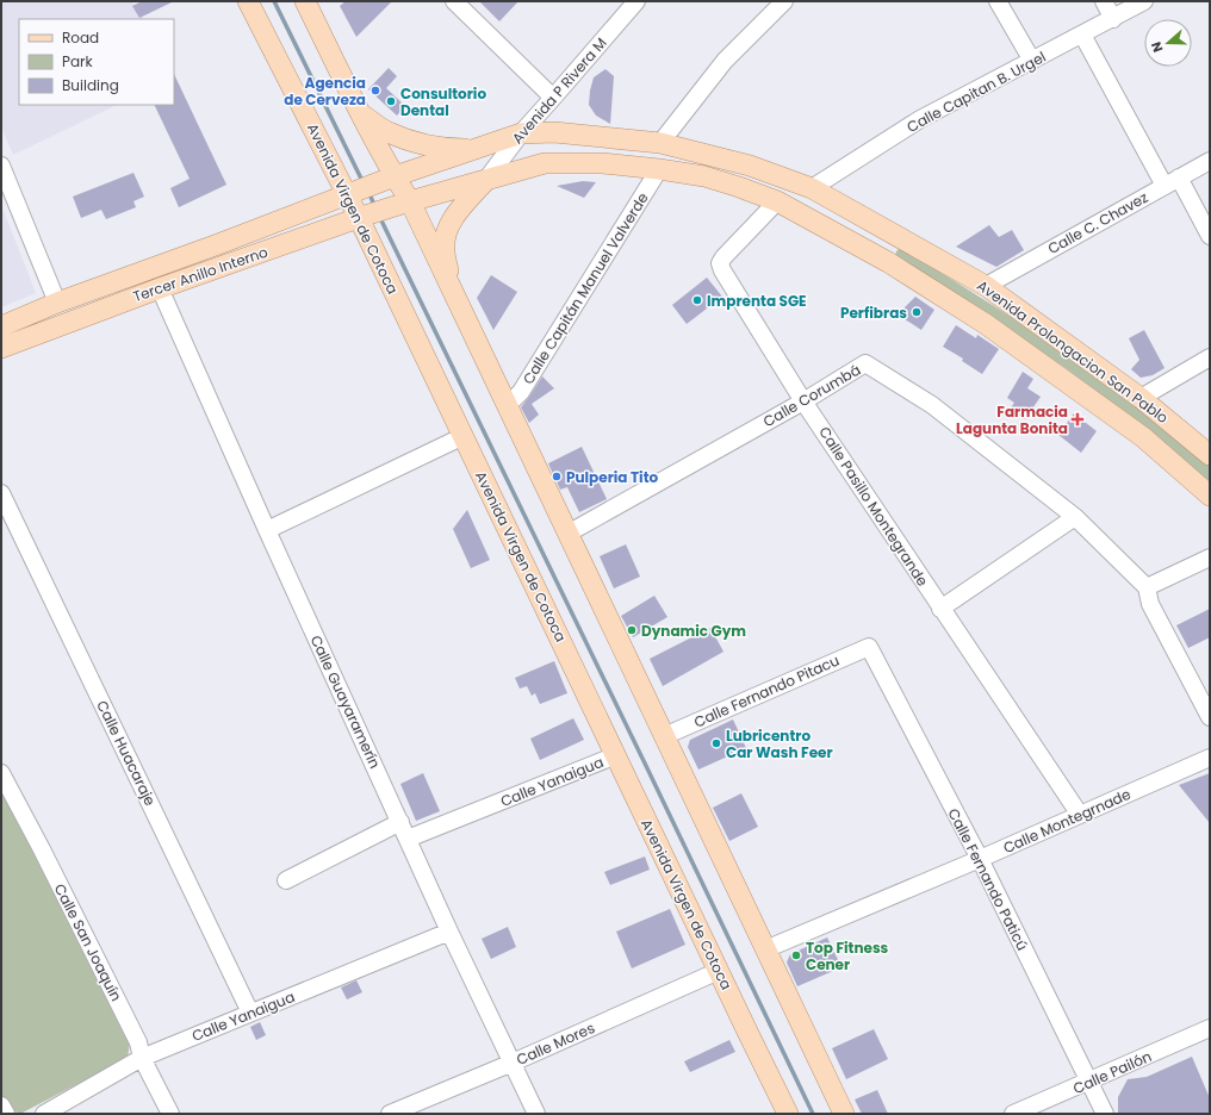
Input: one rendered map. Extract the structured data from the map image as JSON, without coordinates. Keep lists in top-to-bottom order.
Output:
{
  "streets": {
    "main road": ["Avenida Virgen de Cotoca", "Tercer Anillo Interno", "Avenida Prolongacion San Pablo"],
    "street": [
      "Avenida P Rivera M",
      "Calle Capitan B. Urgel",
      "Calle C. Chavez",
      "Calle Capitán Manuel Valverde",
      "Calle Corumbá",
      "Calle Pasillo Montegrande",
      "Calle Fernando Pitacu",
      "Calle Guayaramerín",
      "Calle Huacaraje",
      "Calle Yanaigua",
      "Calle Montegrnade",
      "Calle Fernando Paticú",
      "Calle San Joaquín",
      "Calle Mores",
      "Calle Pailón"
    ]
  },
  "crossings": [
    ["Avenida P Rivera M", "Avenida Prolongacion San Pablo"],
    ["Calle Capitan B. Urgel", "Avenida Prolongacion San Pablo"],
    ["Avenida Virgen de Cotoca", "Tercer Anillo Interno"],
    ["Avenida Virgen de Cotoca", "Calle Yanaigua"],
    ["Avenida Virgen de Cotoca", "Calle Mores"],
    ["Calle C. Chavez", "Avenida Prolongacion San Pablo"],
    ["Tercer Anillo Interno", "Avenida Prolongacion San Pablo"],
    ["Tercer Anillo Interno", "Calle Guayaramerín"],
    ["Calle Capitán Manuel Valverde", "Avenida Prolongacion San Pablo"],
    ["Avenida Prolongacion San Pablo", "Calle Pasillo Montegrande"],
    ["Calle Corumbá", "Calle Pasillo Montegrande"],
    ["Calle Pasillo Montegrande", "Calle Montegrnade"],
    ["Calle Fernando Pitacu", "Calle Fernando Paticú"],
    ["Calle Guayaramerín", "Calle Yanaigua"],
    ["Calle Guayaramerín", "Calle Mores"],
    ["Calle Huacaraje", "Calle Yanaigua"],
    ["Calle Yanaigua", "Calle San Joaquín"],
    ["Calle Montegrnade", "Calle Fernando Paticú"],
    ["Calle Fernando Paticú", "Calle Pailón"]
  ],
  "places": {
    "other": [
      "Agencia de Cerveza",
      "Consultorio Dental",
      "Imprenta SGE",
      "Perfibras",
      "Pulperia Tito",
      "Dynamic Gym",
      "Lubricentro Car Wash Feer",
      "Top Fitness Cener"
    ],
    "health": ["Farmacia Lagunta Bonita"]
  },
  "legend": ["Road", "Park", "Building"],
  "north": "left"
}
